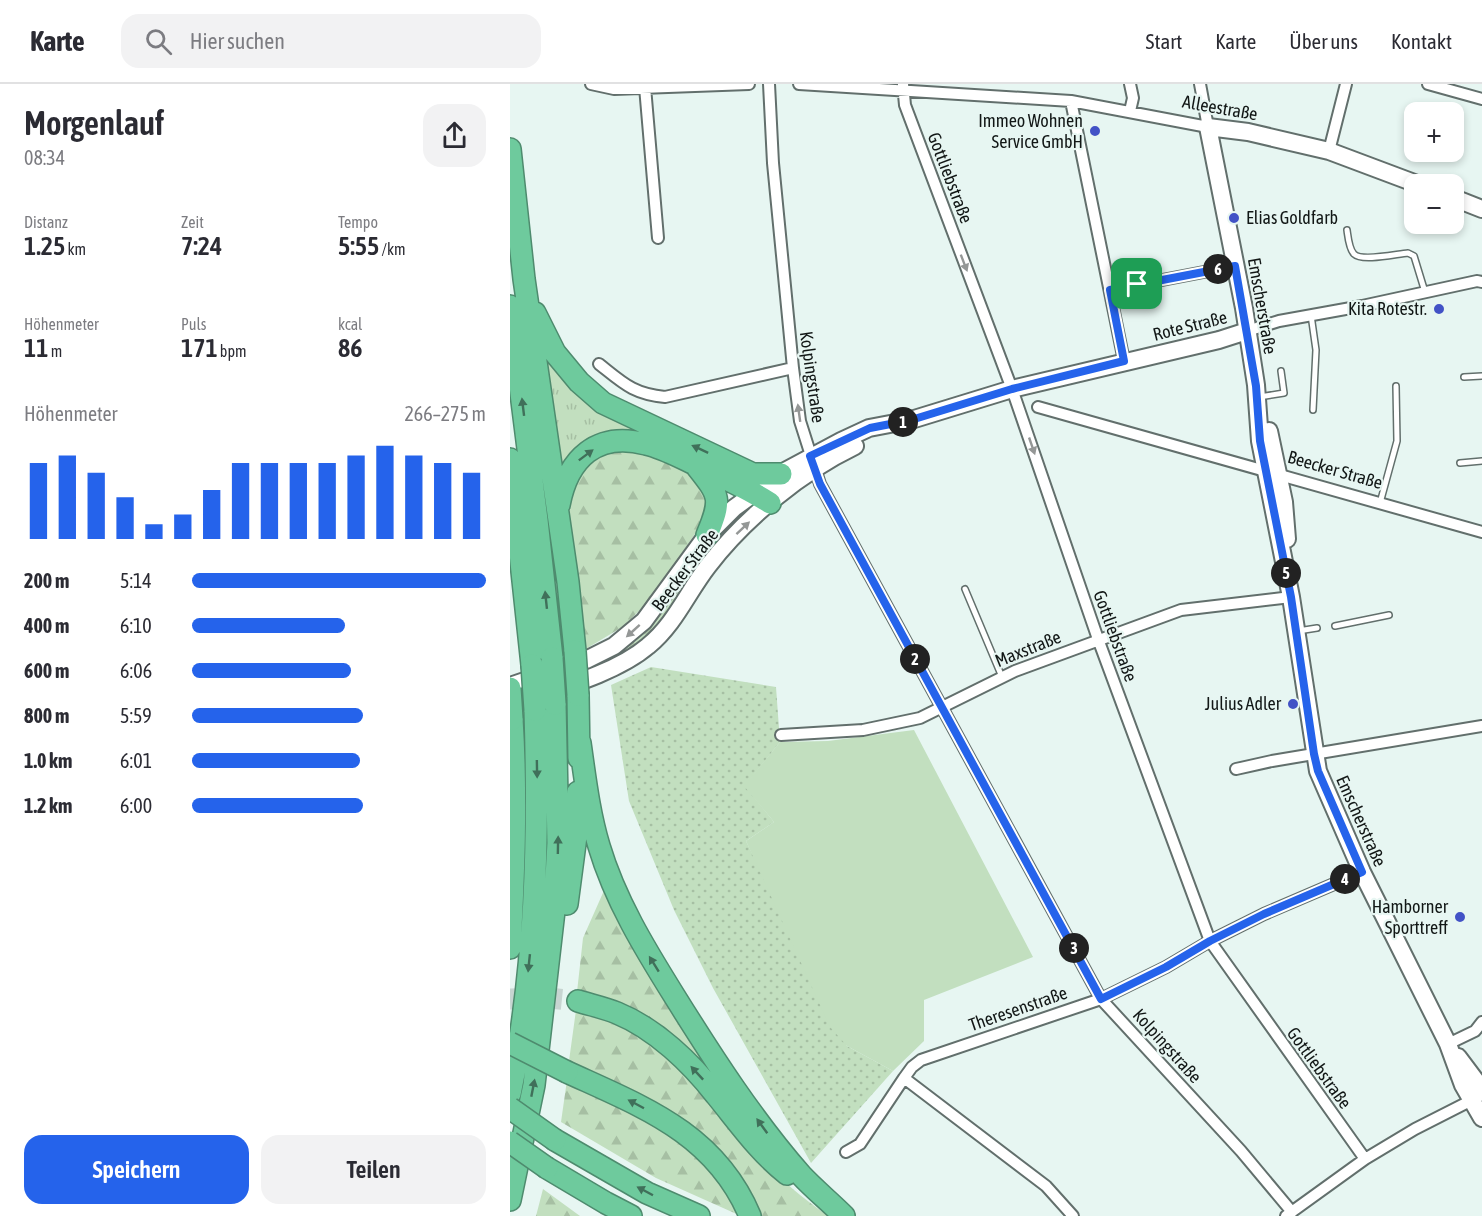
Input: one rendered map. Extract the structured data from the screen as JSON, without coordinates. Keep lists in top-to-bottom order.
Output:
{
  "streets": {
    "street": [
      "Alleestraße",
      "Gottliebstraße",
      "Emscherstraße",
      "Rote Straße",
      "Kolpingstraße",
      "Beecker Straße",
      "Maxstraße",
      "Theresenstraße"
    ]
  },
  "crossings": [
    ["Alleestraße", "Gottliebstraße"],
    ["Alleestraße", "Emscherstraße"],
    ["Gottliebstraße", "Rote Straße"],
    ["Gottliebstraße", "Beecker Straße"],
    ["Gottliebstraße", "Maxstraße"],
    ["Gottliebstraße", "Theresenstraße"],
    ["Emscherstraße", "Rote Straße"],
    ["Emscherstraße", "Beecker Straße"],
    ["Emscherstraße", "Maxstraße"],
    ["Emscherstraße", "Theresenstraße"],
    ["Rote Straße", "Beecker Straße"],
    ["Kolpingstraße", "Beecker Straße"],
    ["Kolpingstraße", "Maxstraße"],
    ["Kolpingstraße", "Theresenstraße"]
  ],
  "one_way": ["Gottliebstraße"],
  "places": [
    "Immeo Wohnen Service GmbH",
    "Elias Goldfarb",
    "Kita Rotestr.",
    "Julius Adler",
    "Hamborner Sporttreff"
  ],
  "page": {
    "header": "Karte",
    "search": "Hier suchen",
    "nav": [
      "Start",
      "Karte",
      "Über uns",
      "Kontakt"
    ],
    "heading": ["Morgenlauf", "08:34"],
    "map_buttons": ["+", "−"],
    "stats": [
      ["Distanz", "1.25 km"],
      ["Zeit", "7:24"],
      ["Tempo", "5:55 /km"],
      ["Höhenmeter", "11 m"],
      ["Puls", "171 bpm"],
      ["kcal", "86"]
    ],
    "pins": [
      "6",
      "1",
      "5",
      "2",
      "4",
      "3"
    ],
    "chart": ["Höhenmeter", "266–275 m"],
    "list": [
      {
        "name": "200 m",
        "note": "5:14"
      },
      {
        "name": "400 m",
        "note": "6:10"
      },
      {
        "name": "600 m",
        "note": "6:06"
      },
      {
        "name": "800 m",
        "note": "5:59"
      },
      {
        "name": "1.0 km",
        "note": "6:01"
      },
      {
        "name": "1.2 km",
        "note": "6:00"
      }
    ],
    "buttons": ["Speichern", "Teilen"]
  }
}
